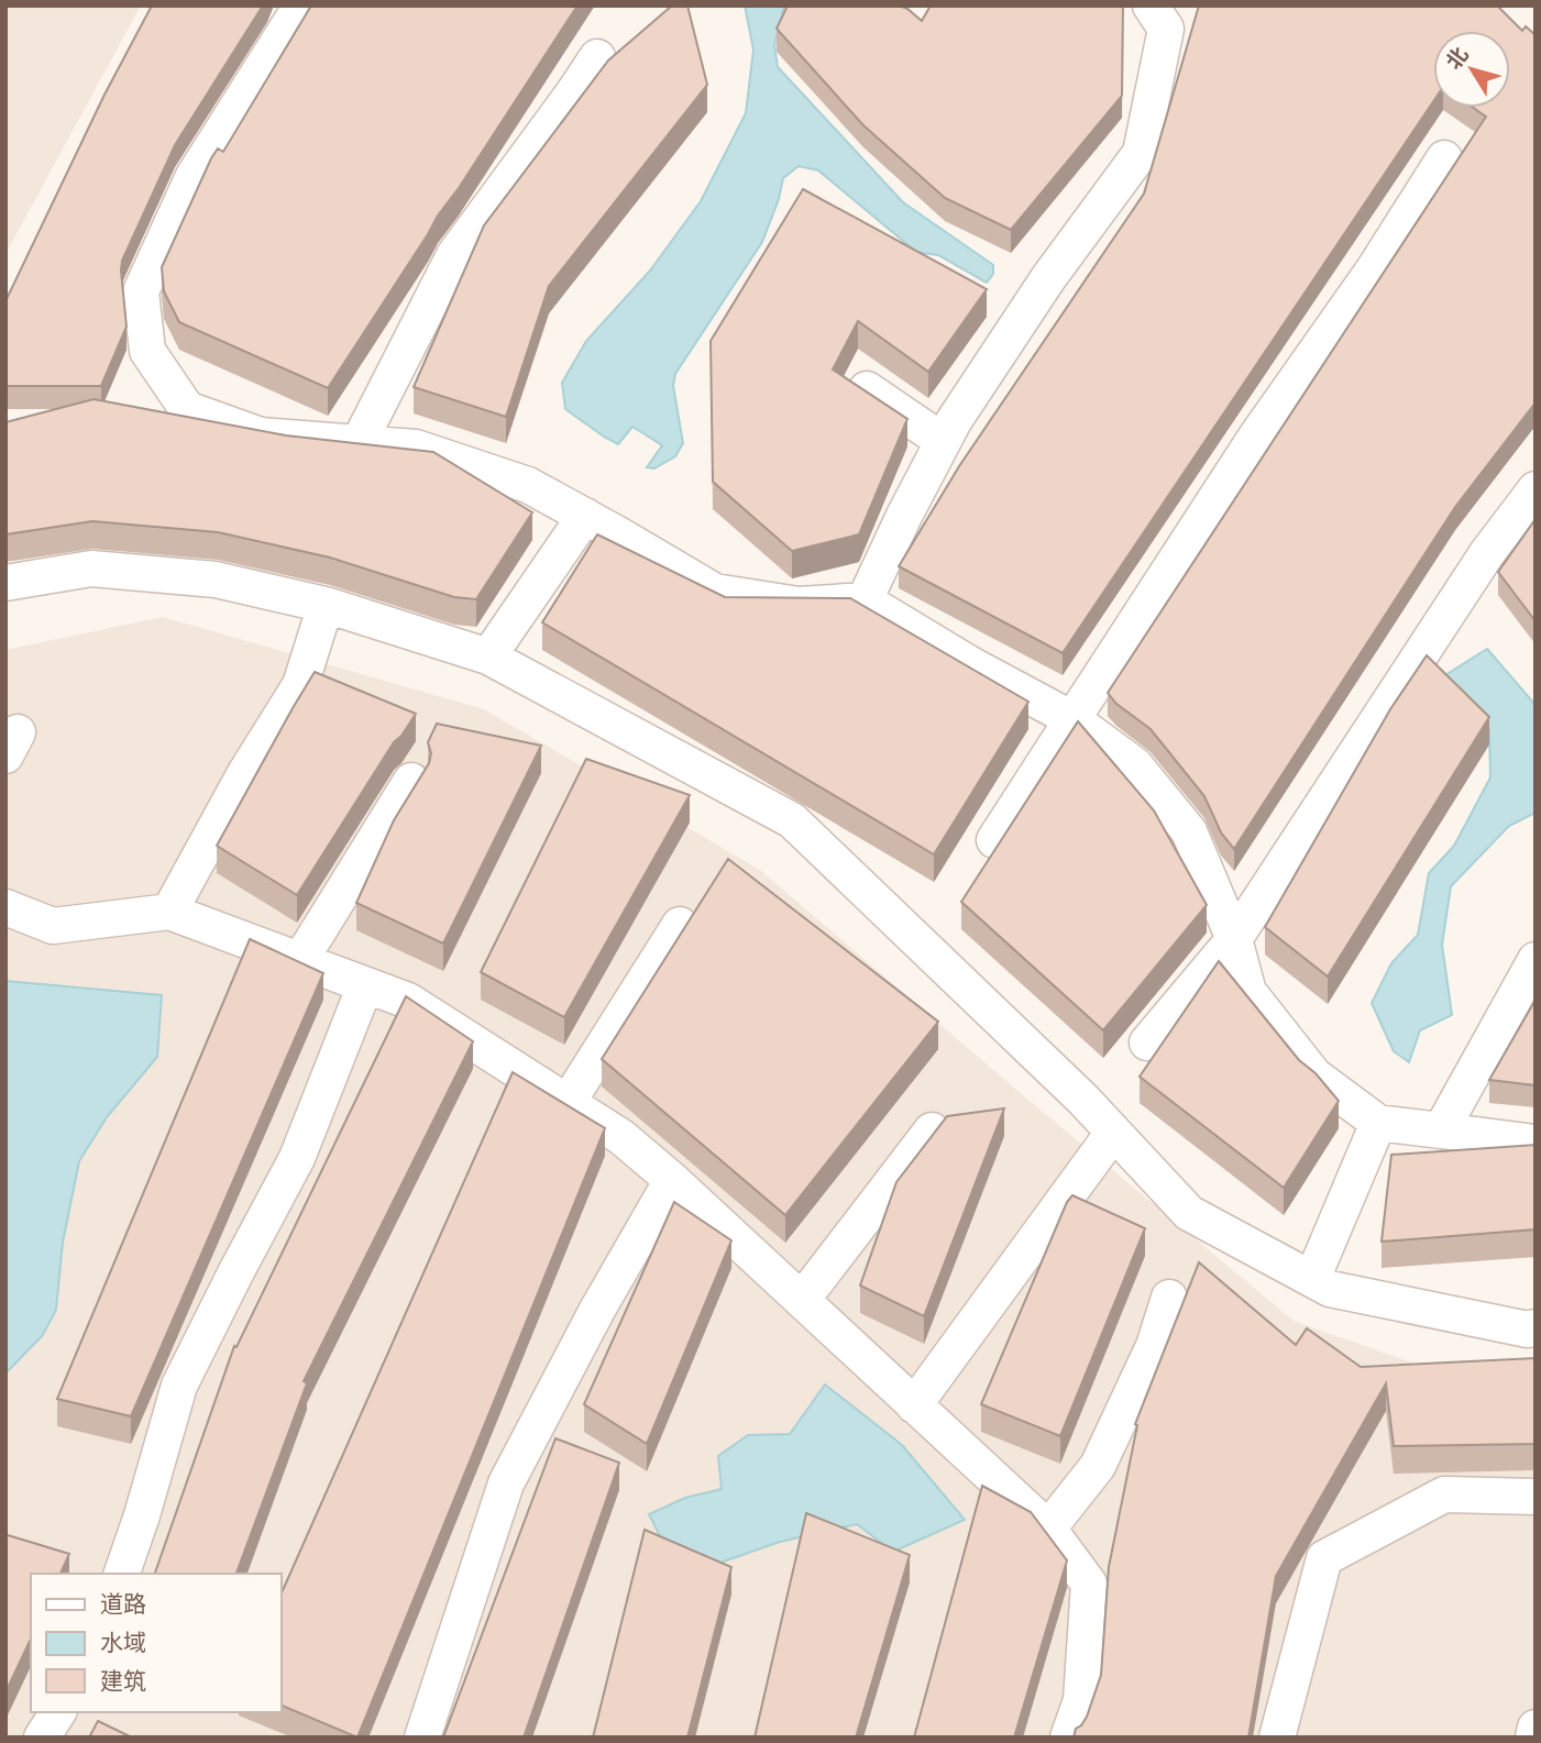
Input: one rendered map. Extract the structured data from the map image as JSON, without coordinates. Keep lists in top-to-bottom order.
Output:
{
  "legend": ["道路", "水域", "建筑"],
  "north": "top left"
}
